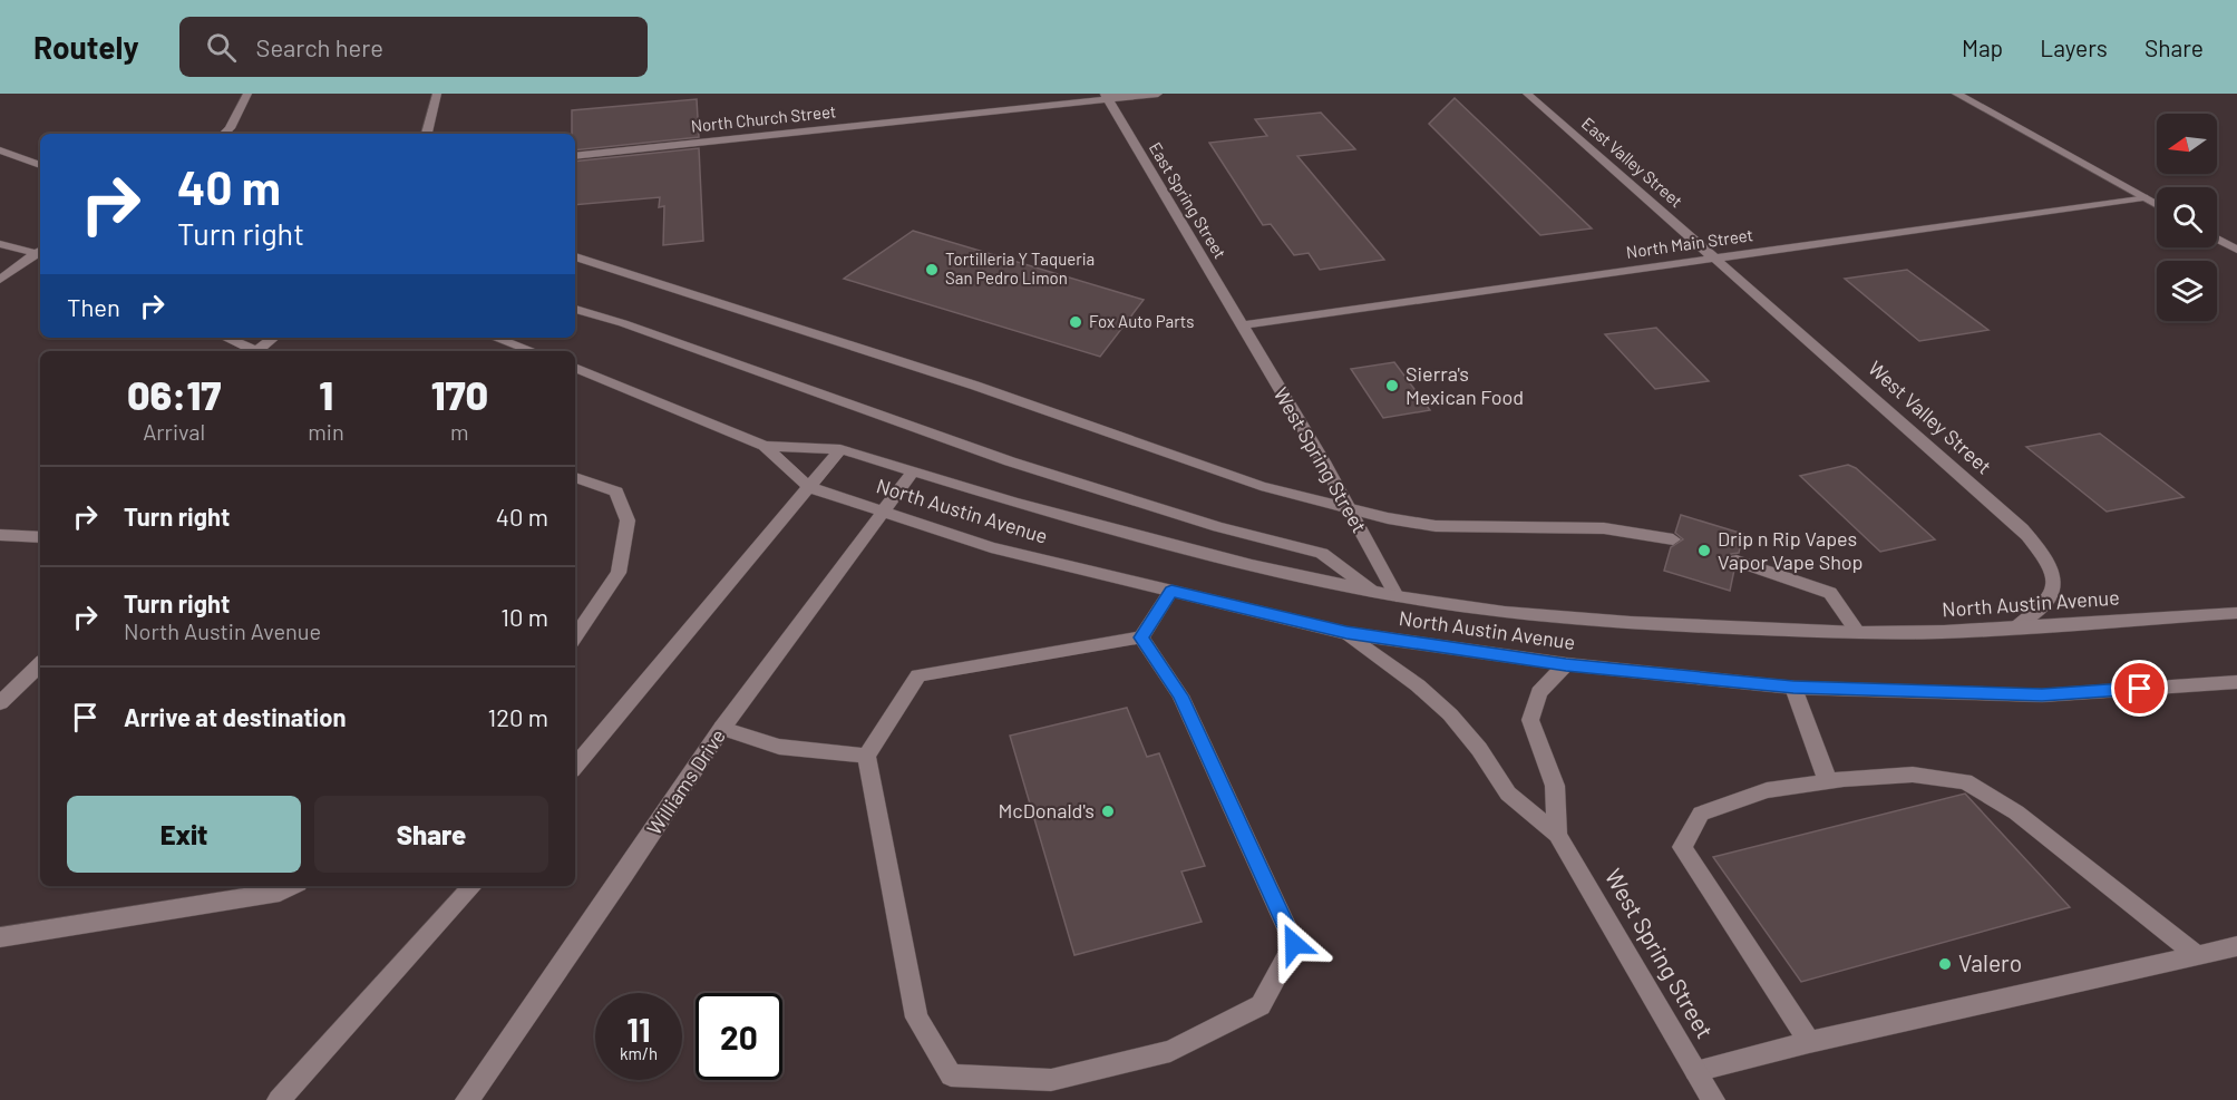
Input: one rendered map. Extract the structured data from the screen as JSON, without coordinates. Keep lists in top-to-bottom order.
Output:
{
  "streets": {
    "street": [
      "North Church Street",
      "East Valley Street",
      "East Spring Street",
      "North Main Street",
      "West Valley Street",
      "West Spring Street",
      "North Austin Avenue",
      "Williams Drive"
    ]
  },
  "crossings": [
    ["North Church Street", "East Spring Street"],
    ["East Valley Street", "North Main Street"],
    ["East Valley Street", "West Valley Street"],
    ["East Spring Street", "North Main Street"],
    ["East Spring Street", "West Spring Street"],
    ["North Main Street", "West Valley Street"],
    ["North Main Street", "West Spring Street"],
    ["West Valley Street", "North Austin Avenue"],
    ["West Spring Street", "North Austin Avenue"],
    ["North Austin Avenue", "Williams Drive"]
  ],
  "places": [
    "Tortilleria Y Taqueria San Pedro Limon",
    "Fox Auto Parts",
    "Sierra's Mexican Food",
    "Drip n Rip Vapes Vapor Vape Shop",
    "McDonald's",
    "Valero"
  ],
  "north": "left",
  "page": {
    "header": "Routely",
    "search": "Search here",
    "nav": ["Map", "Layers", "Share"],
    "turn": ["40 m", "Turn right"],
    "then": "Then",
    "eta": [
      "06:17",
      "Arrival",
      "1",
      "min",
      "170",
      "m"
    ],
    "list": [
      {
        "name": "Turn right",
        "value": "40 m"
      },
      {
        "name": "Turn right",
        "note": "North Austin Avenue",
        "value": "10 m"
      },
      {
        "name": "Arrive at destination",
        "value": "120 m"
      }
    ],
    "buttons": ["Exit", "Share"],
    "speed": "11 km/h",
    "limit": "20"
  }
}
